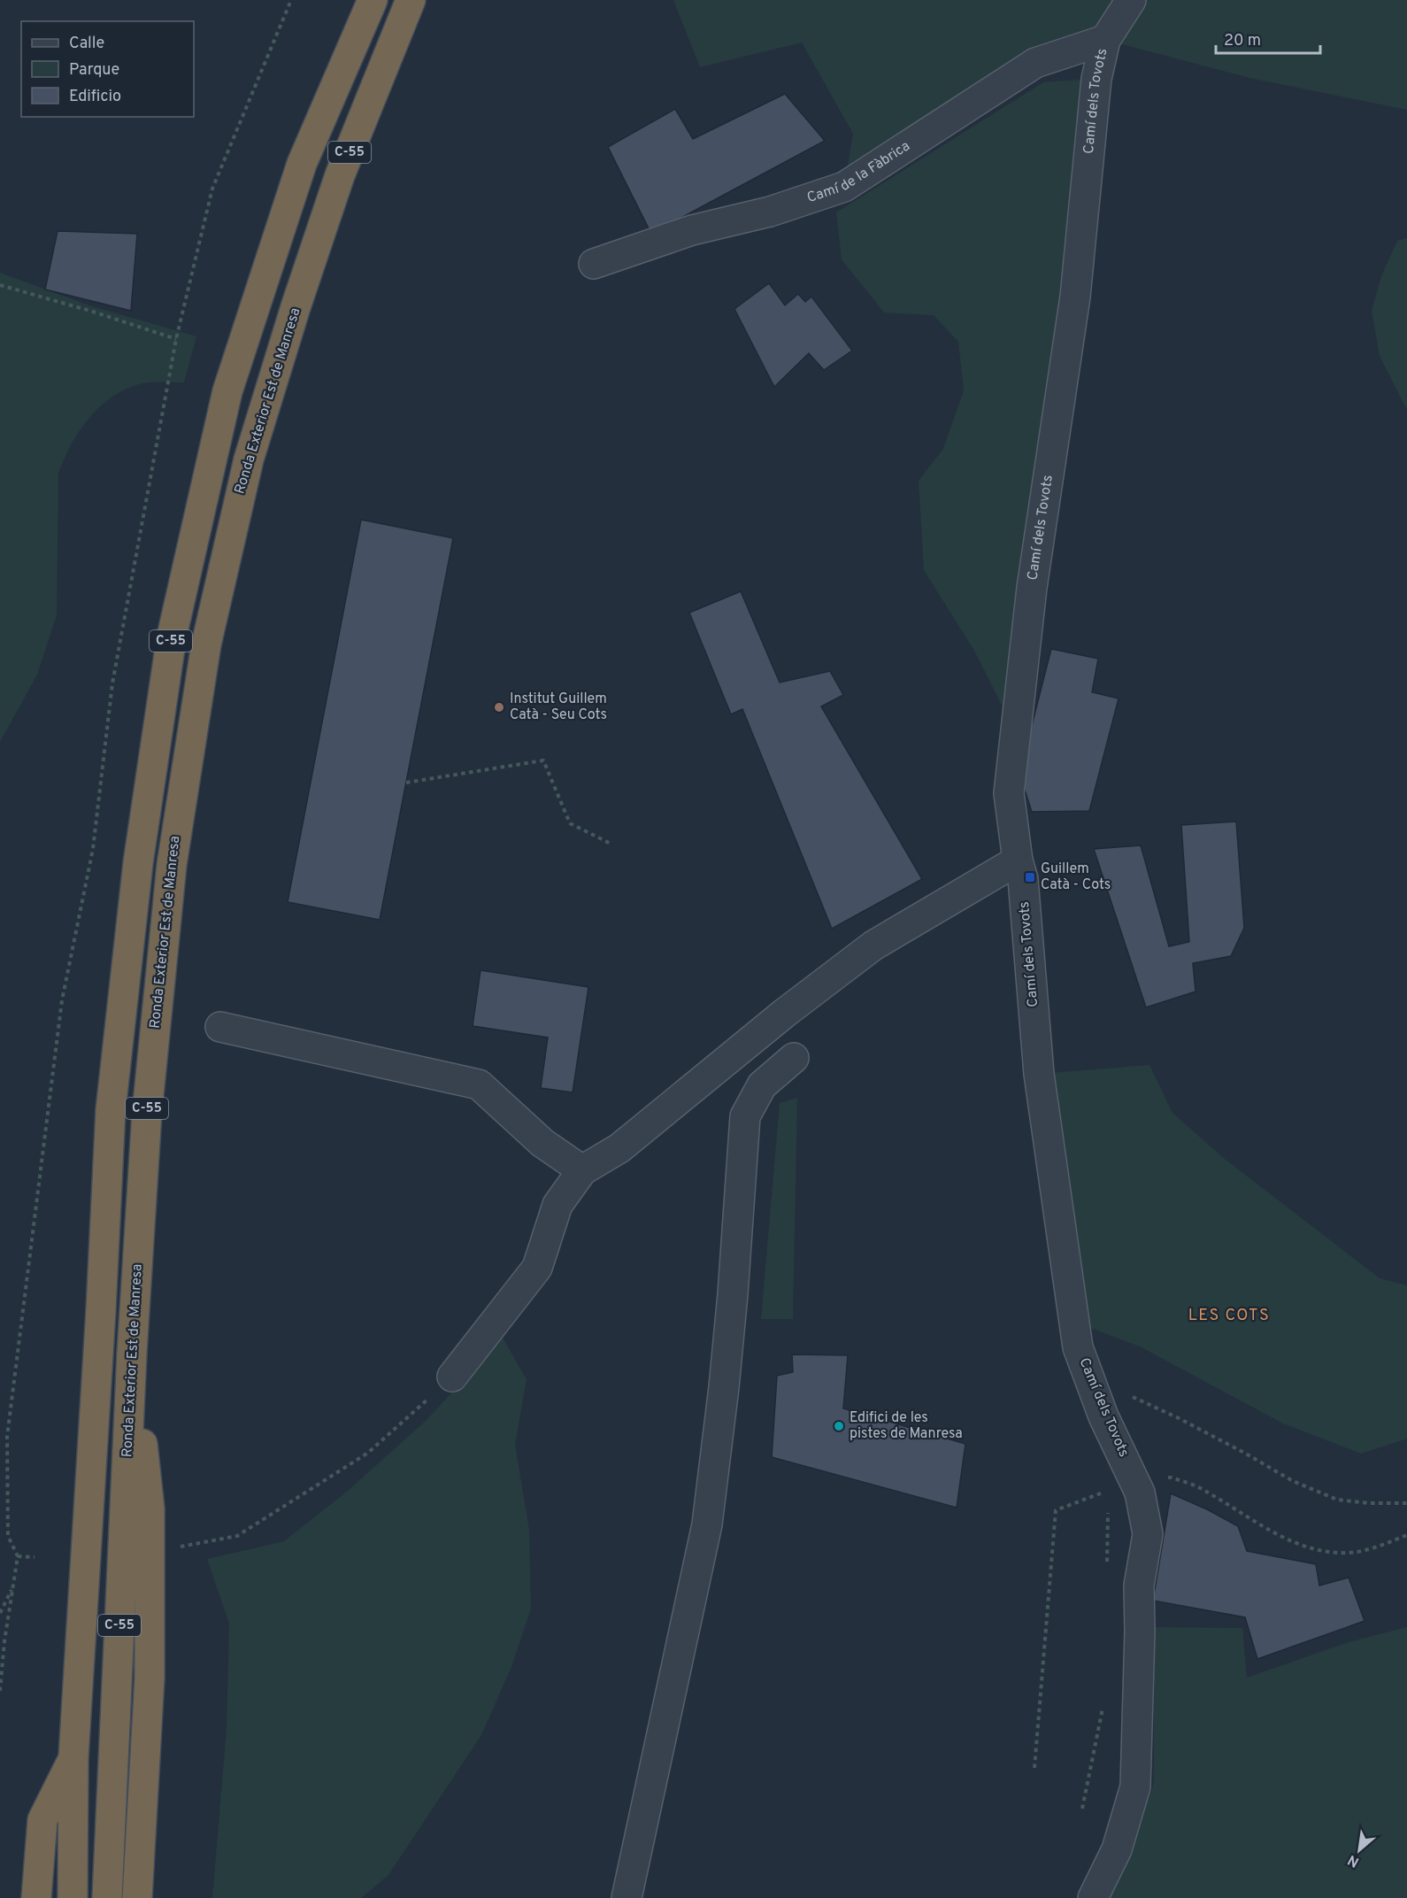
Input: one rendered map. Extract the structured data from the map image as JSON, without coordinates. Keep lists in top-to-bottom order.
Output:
{
  "streets": {
    "highway": ["C-55", "Ronda Exterior Est de Manresa"],
    "street": ["Camí dels Tovots", "Camí de la Fàbrica"]
  },
  "crossings": [
    ["Camí dels Tovots", "Camí de la Fàbrica"]
  ],
  "districts": ["LES COTS"],
  "places": {
    "other": ["Institut Guillem Catà - Seu Cots", "Edifici de les pistes de Manresa"],
    "transit": ["Guillem Catà - Cots"]
  },
  "legend": ["Calle", "Parque", "Edificio"],
  "scale_bar": "20 m",
  "north": "bottom left"
}
